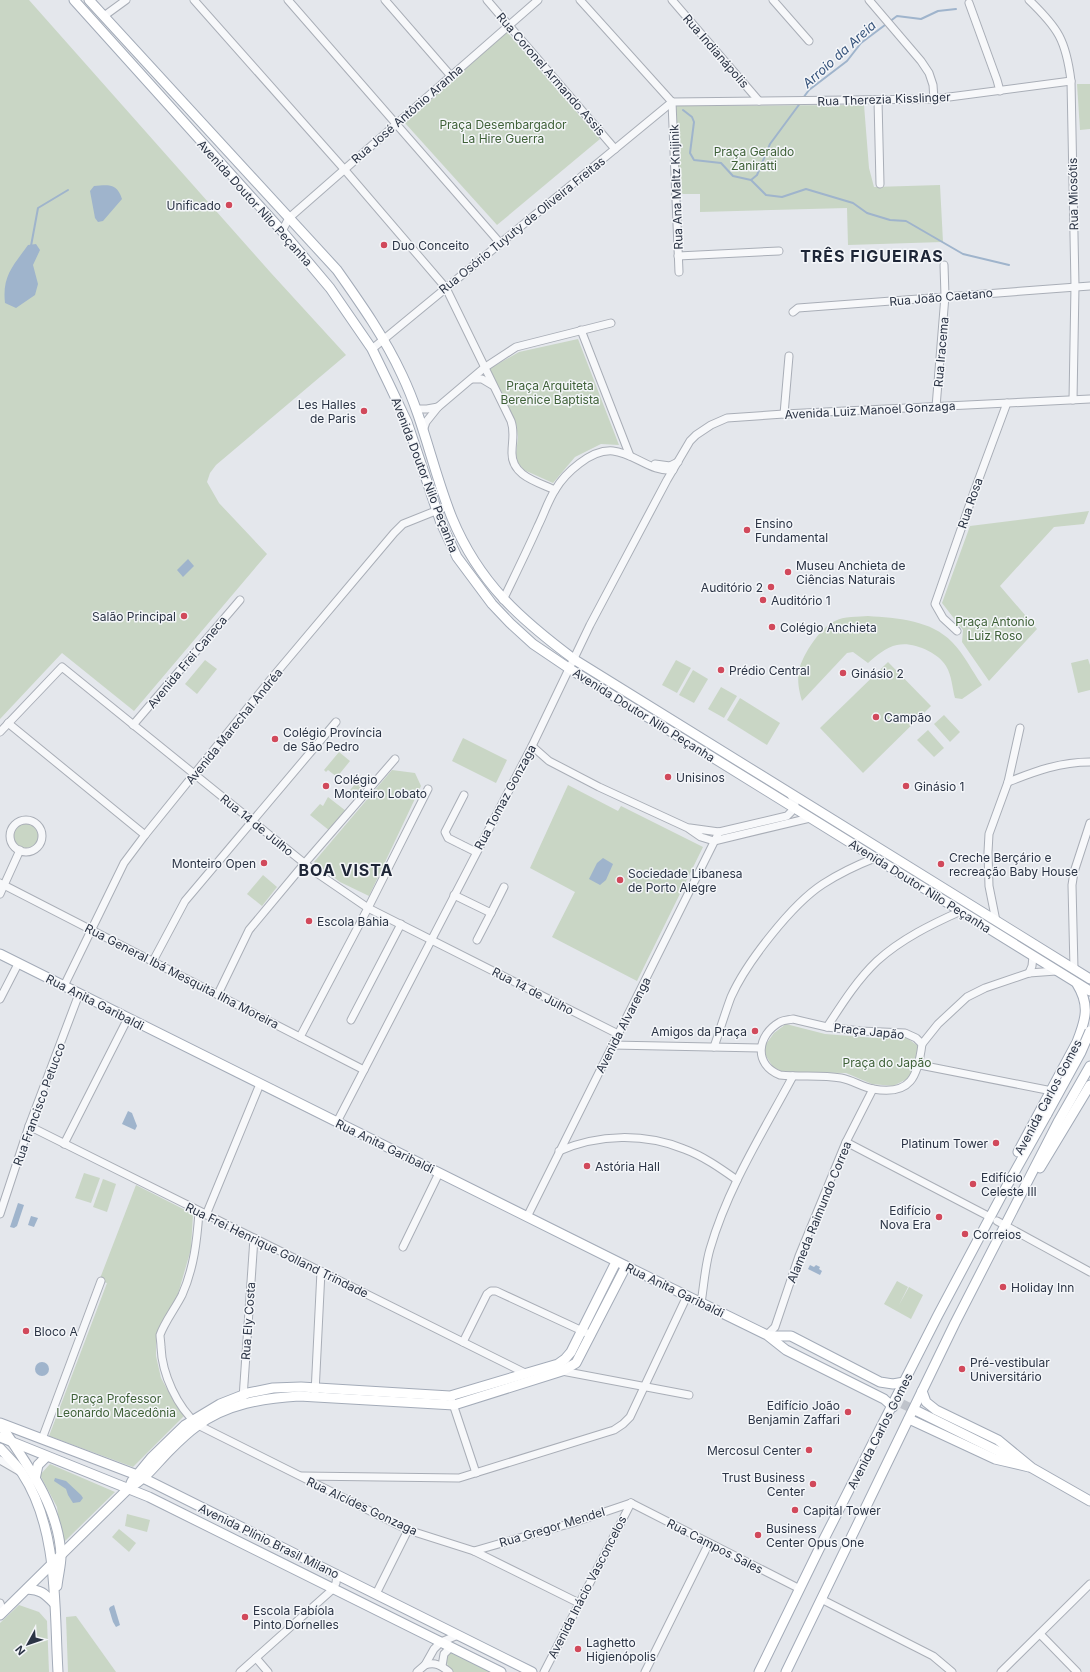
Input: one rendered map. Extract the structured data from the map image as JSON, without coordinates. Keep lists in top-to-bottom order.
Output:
{
  "streets": {
    "main road": [
      "Avenida Doutor Nilo Peçanha",
      "Rua Anita Garibaldi",
      "Avenida Carlos Gomes",
      "Avenida Plínio Brasil Milano"
    ],
    "street": [
      "Rua Indianápolis",
      "Rua Coronel Armando Assis",
      "Rua Therezia Kisslinger",
      "Rua José Antônio Aranha",
      "Rua Ana Maltz Knijinik",
      "Rua Miosótis",
      "Rua Osório Tuyuty de Oliveira Freitas",
      "Rua João Caetano",
      "Rua Iracema",
      "Avenida Luiz Manoel Gonzaga",
      "Rua Rosa",
      "Avenida Frei Caneca",
      "Avenida Marechal Andréa",
      "Rua Tomaz Gonzaga",
      "Rua 14 de Julho",
      "Rua General Ibá Mesquita Ilha Moreira",
      "Avenida Alvarenga",
      "Praça Japão",
      "Rua Francisco Petucco",
      "Alameda Raimundo Correa",
      "Rua Frei Henrique Golland Trindade",
      "Rua Ely Costa",
      "Rua Alcídes Gonzaga",
      "Rua Gregor Mendel",
      "Rua Campos Sales",
      "Avenida Inácio Vasconcelos"
    ]
  },
  "crossings": [
    ["Rua Indianápolis", "Rua Therezia Kisslinger"],
    ["Rua Coronel Armando Assis", "Rua José Antônio Aranha"],
    ["Rua Coronel Armando Assis", "Rua Osório Tuyuty de Oliveira Freitas"],
    ["Rua Therezia Kisslinger", "Rua Ana Maltz Knijinik"],
    ["Rua Therezia Kisslinger", "Rua Miosótis"],
    ["Rua Therezia Kisslinger", "Rua Osório Tuyuty de Oliveira Freitas"],
    ["Rua José Antônio Aranha", "Avenida Doutor Nilo Peçanha"],
    ["Rua Ana Maltz Knijinik", "Rua Osório Tuyuty de Oliveira Freitas"],
    ["Rua Miosótis", "Rua João Caetano"],
    ["Rua Miosótis", "Avenida Luiz Manoel Gonzaga"],
    ["Avenida Doutor Nilo Peçanha", "Rua Osório Tuyuty de Oliveira Freitas"],
    ["Avenida Doutor Nilo Peçanha", "Avenida Marechal Andréa"],
    ["Avenida Doutor Nilo Peçanha", "Rua Tomaz Gonzaga"],
    ["Avenida Doutor Nilo Peçanha", "Avenida Carlos Gomes"],
    ["Rua João Caetano", "Rua Iracema"],
    ["Rua Iracema", "Avenida Luiz Manoel Gonzaga"],
    ["Avenida Luiz Manoel Gonzaga", "Rua Rosa"],
    ["Avenida Luiz Manoel Gonzaga", "Rua Tomaz Gonzaga"],
    ["Avenida Frei Caneca", "Rua 14 de Julho"],
    ["Avenida Marechal Andréa", "Rua 14 de Julho"],
    ["Avenida Marechal Andréa", "Rua General Ibá Mesquita Ilha Moreira"],
    ["Avenida Marechal Andréa", "Rua Anita Garibaldi"],
    ["Rua Tomaz Gonzaga", "Rua 14 de Julho"],
    ["Rua Tomaz Gonzaga", "Rua General Ibá Mesquita Ilha Moreira"],
    ["Rua Tomaz Gonzaga", "Rua Anita Garibaldi"],
    ["Rua 14 de Julho", "Avenida Alvarenga"],
    ["Rua Anita Garibaldi", "Avenida Alvarenga"],
    ["Rua Anita Garibaldi", "Avenida Carlos Gomes"],
    ["Rua Anita Garibaldi", "Rua Francisco Petucco"],
    ["Rua Anita Garibaldi", "Alameda Raimundo Correa"],
    ["Avenida Carlos Gomes", "Rua Campos Sales"],
    ["Rua Francisco Petucco", "Rua Frei Henrique Golland Trindade"],
    ["Rua Frei Henrique Golland Trindade", "Rua Ely Costa"],
    ["Rua Alcídes Gonzaga", "Rua Gregor Mendel"],
    ["Rua Alcídes Gonzaga", "Avenida Inácio Vasconcelos"],
    ["Rua Gregor Mendel", "Rua Campos Sales"],
    ["Rua Gregor Mendel", "Avenida Inácio Vasconcelos"],
    ["Rua Campos Sales", "Avenida Inácio Vasconcelos"]
  ],
  "districts": ["TRÊS FIGUEIRAS", "BOA VISTA"],
  "water": ["Arroio da Areia"],
  "parks": [
    "Praça Desembargador La Hire Guerra",
    "Praça Geraldo Zaniratti",
    "Praça Arquiteta Berenice Baptista",
    "Praça Antonio Luiz Roso",
    "Praça do Japão",
    "Praça Professor Leonardo Macedônia"
  ],
  "places": [
    "Unificado",
    "Duo Conceito",
    "Les Halles de Paris",
    "Ensino Fundamental",
    "Museu Anchieta de Ciências Naturais",
    "Auditório 2",
    "Auditório 1",
    "Salão Principal",
    "Colégio Anchieta",
    "Prédio Central",
    "Ginásio 2",
    "Campão",
    "Colégio Província de São Pedro",
    "Unisinos",
    "Colégio Monteiro Lobato",
    "Ginásio 1",
    "Monteiro Open",
    "Creche Berçário e recreação Baby House",
    "Sociedade Libanesa de Porto Alegre",
    "Escola Bahia",
    "Amigos da Praça",
    "Platinum Tower",
    "Astória Hall",
    "Edifício Celeste III",
    "Edifício Nova Era",
    "Correios",
    "Holiday Inn",
    "Bloco A",
    "Pré-vestibular Universitário",
    "Edifício João Benjamin Zaffari",
    "Mercosul Center",
    "Trust Business Center",
    "Capital Tower",
    "Business Center Opus One",
    "Escola Fabíola Pinto Dornelles",
    "Laghetto Higienópolis"
  ],
  "north": "bottom left"
}
